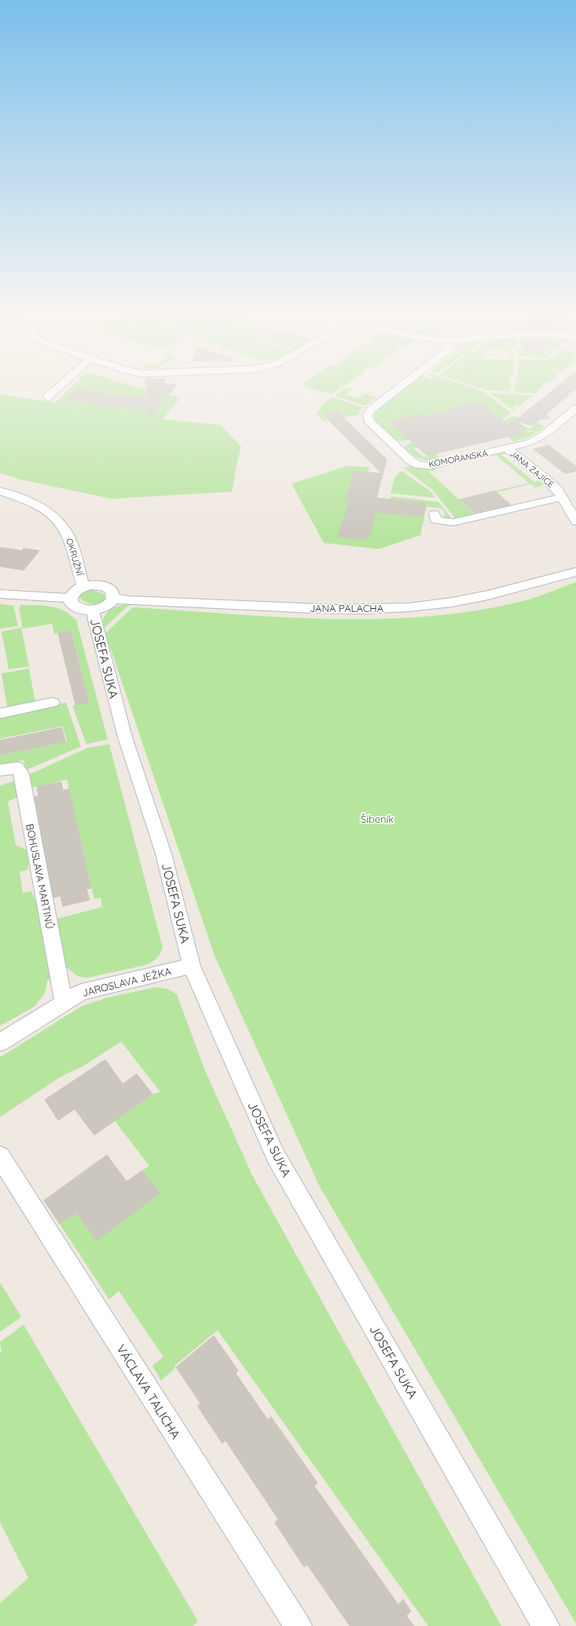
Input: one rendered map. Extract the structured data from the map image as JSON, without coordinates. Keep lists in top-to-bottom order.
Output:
{
  "streets": {
    "street": [
      "KOMOŘANSKÁ",
      "JANA ZAJÍCE",
      "OKRUŽNÍ",
      "JANA PALACHA",
      "JOSEFA SUKA",
      "BOHUSLAVA MARTINŮ",
      "JAROSLAVA JEŽKA",
      "VÁCLAVA TALICHA"
    ]
  },
  "crossings": [
    ["KOMOŘANSKÁ", "JANA ZAJÍCE"],
    ["OKRUŽNÍ", "JANA PALACHA"],
    ["OKRUŽNÍ", "JOSEFA SUKA"],
    ["JANA PALACHA", "JOSEFA SUKA"],
    ["JOSEFA SUKA", "JAROSLAVA JEŽKA"],
    ["BOHUSLAVA MARTINŮ", "JAROSLAVA JEŽKA"]
  ],
  "parks": ["Šibeník"]
}
